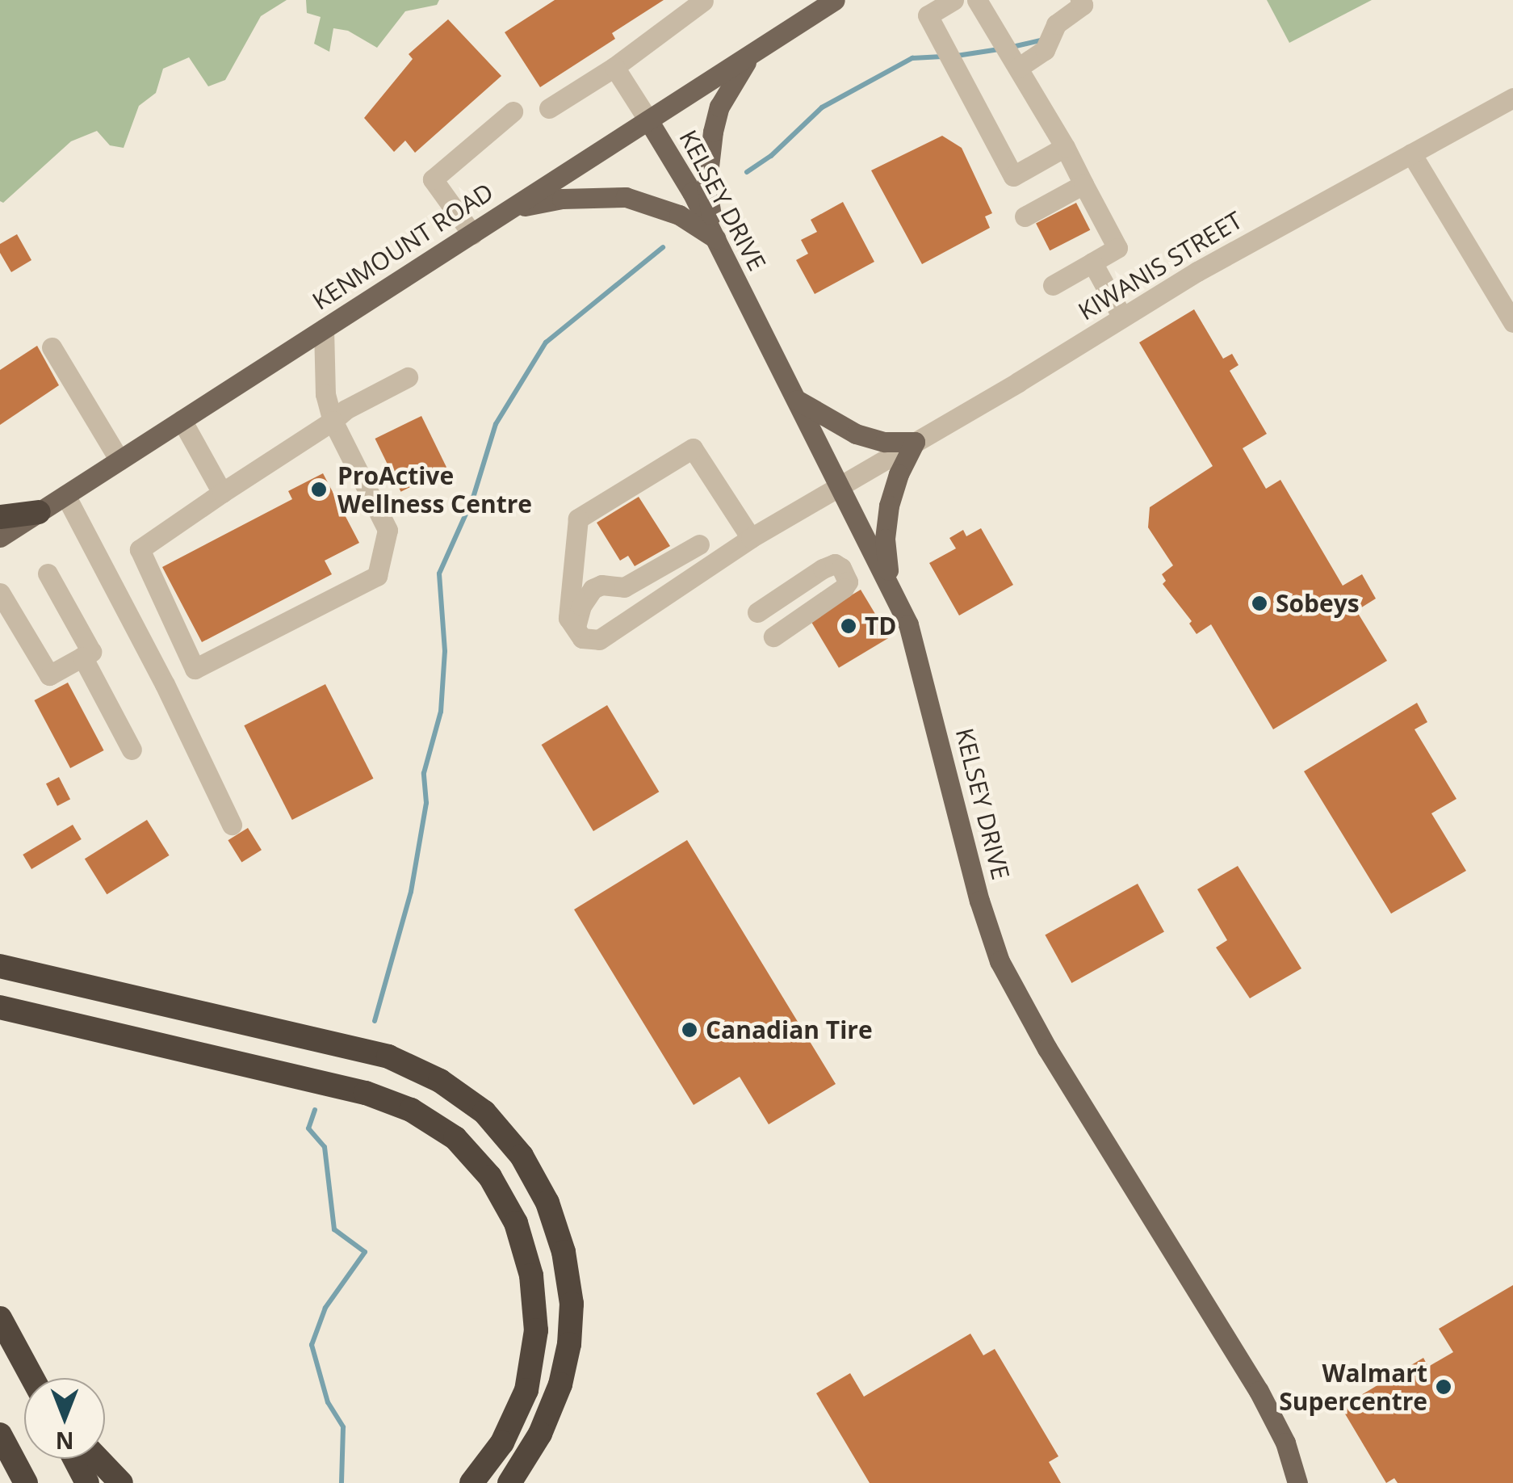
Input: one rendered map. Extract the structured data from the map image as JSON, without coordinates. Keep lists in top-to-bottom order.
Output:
{
  "streets": {
    "main road": ["KELSEY DRIVE", "KENMOUNT ROAD"],
    "street": ["KIWANIS STREET"]
  },
  "crossings": [
    ["KELSEY DRIVE", "KENMOUNT ROAD"],
    ["KELSEY DRIVE", "KIWANIS STREET"]
  ],
  "places": [
    "ProActive Wellness Centre",
    "Sobeys",
    "TD",
    "Canadian Tire",
    "Walmart Supercentre"
  ],
  "north": "bottom"
}
